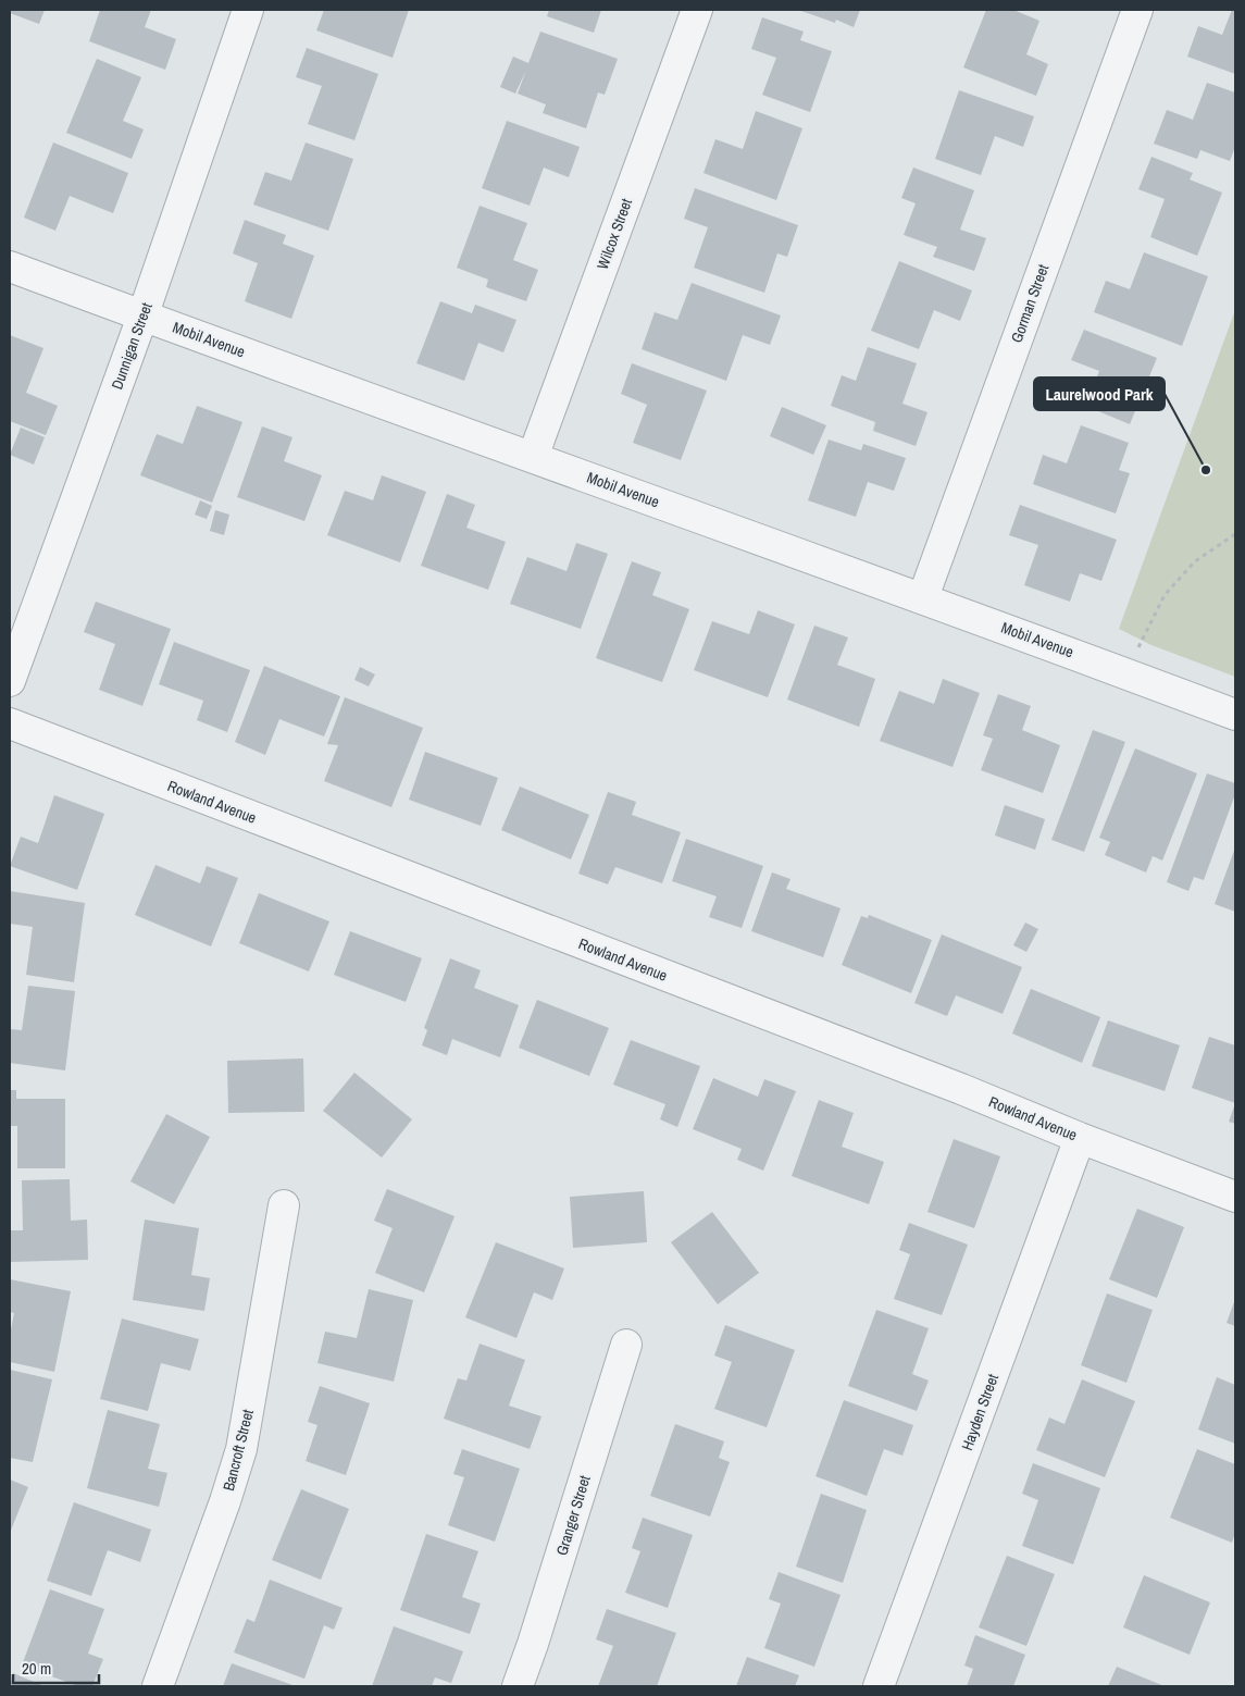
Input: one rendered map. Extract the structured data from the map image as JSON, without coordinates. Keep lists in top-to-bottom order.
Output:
{
  "streets": {
    "street": [
      "Wilcox Street",
      "Gorman Street",
      "Mobil Avenue",
      "Dunnigan Street",
      "Rowland Avenue",
      "Hayden Street",
      "Bancroft Street",
      "Granger Street"
    ]
  },
  "crossings": [
    ["Wilcox Street", "Mobil Avenue"],
    ["Gorman Street", "Mobil Avenue"],
    ["Mobil Avenue", "Dunnigan Street"],
    ["Rowland Avenue", "Hayden Street"]
  ],
  "places": ["Laurelwood Park"],
  "scale_bar": "20 m"
}
